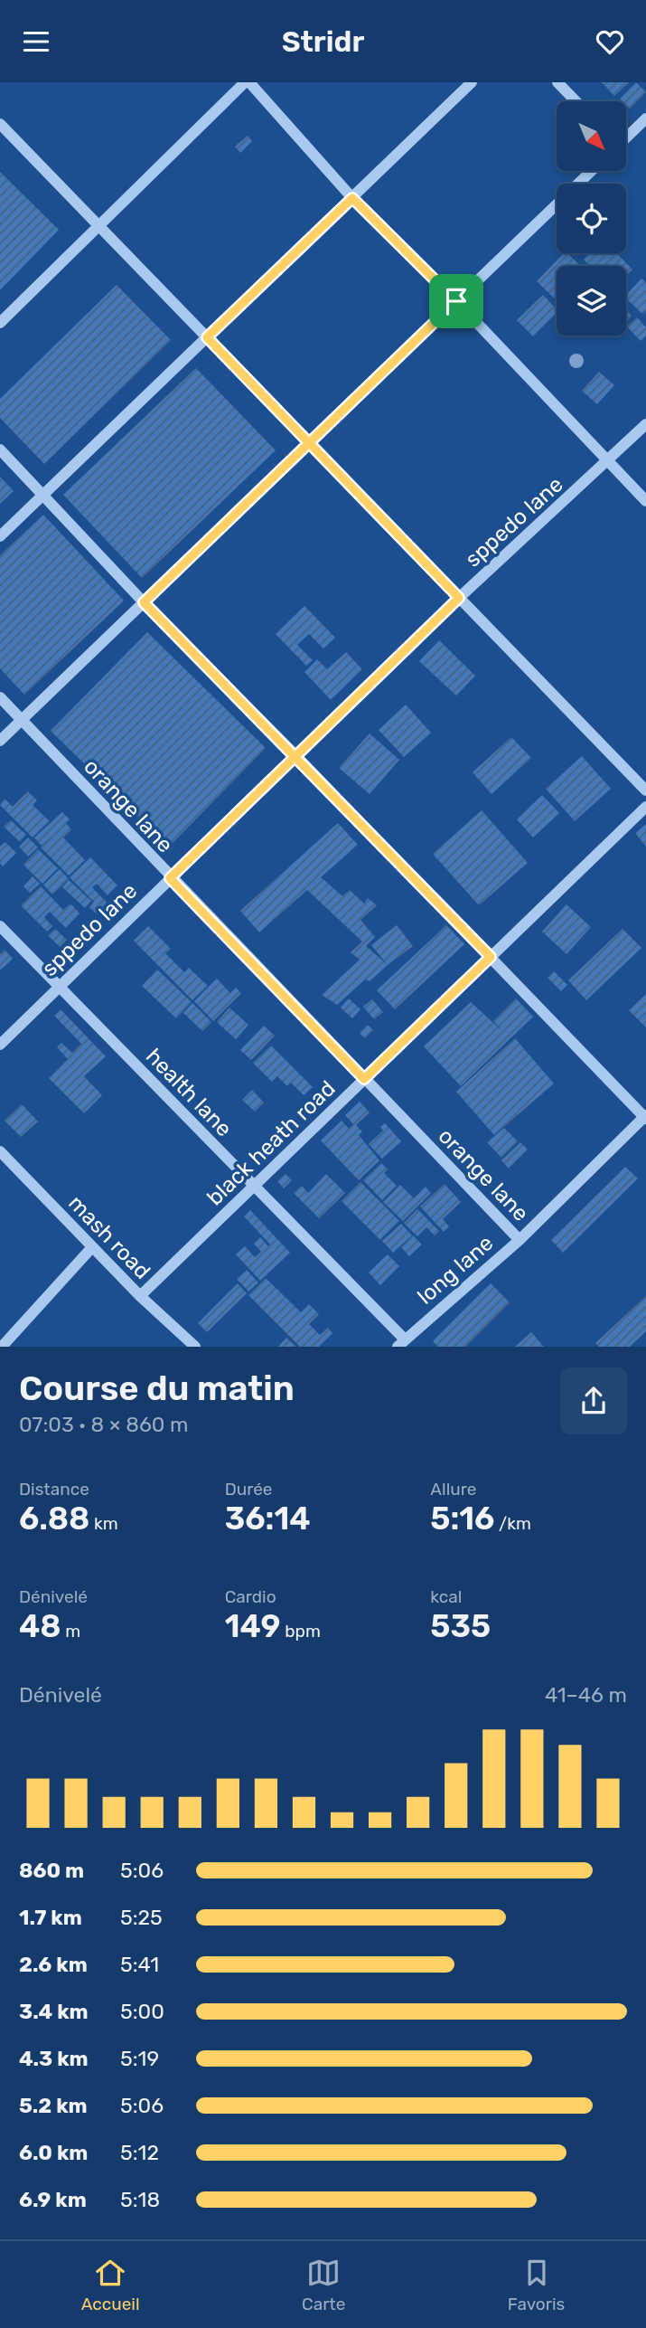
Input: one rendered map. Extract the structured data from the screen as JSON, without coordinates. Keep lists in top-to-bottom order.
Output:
{
  "streets": {
    "street": [
      "sppedo lane",
      "orange lane",
      "health lane",
      "black heath road",
      "mash road",
      "long lane"
    ]
  },
  "crossings": [
    ["sppedo lane", "orange lane"],
    ["sppedo lane", "health lane"],
    ["orange lane", "black heath road"],
    ["orange lane", "long lane"],
    ["health lane", "black heath road"],
    ["health lane", "long lane"],
    ["black heath road", "mash road"]
  ],
  "north": "bottom right",
  "page": {
    "header": "Stridr",
    "heading": ["Course du matin", "07:03 · 8 × 860 m"],
    "stats": [
      ["Distance", "6.88 km"],
      ["Durée", "36:14"],
      ["Allure", "5:16 /km"],
      ["Dénivelé", "48 m"],
      ["Cardio", "149 bpm"],
      ["kcal", "535"]
    ],
    "chart": ["Dénivelé", "41–46 m"],
    "list": [
      {
        "name": "860 m",
        "note": "5:06"
      },
      {
        "name": "1.7 km",
        "note": "5:25"
      },
      {
        "name": "2.6 km",
        "note": "5:41"
      },
      {
        "name": "3.4 km",
        "note": "5:00"
      },
      {
        "name": "4.3 km",
        "note": "5:19"
      },
      {
        "name": "5.2 km",
        "note": "5:06"
      },
      {
        "name": "6.0 km",
        "note": "5:12"
      },
      {
        "name": "6.9 km",
        "note": "5:18"
      }
    ],
    "tabs": ["Accueil", "Carte", "Favoris"]
  }
}
